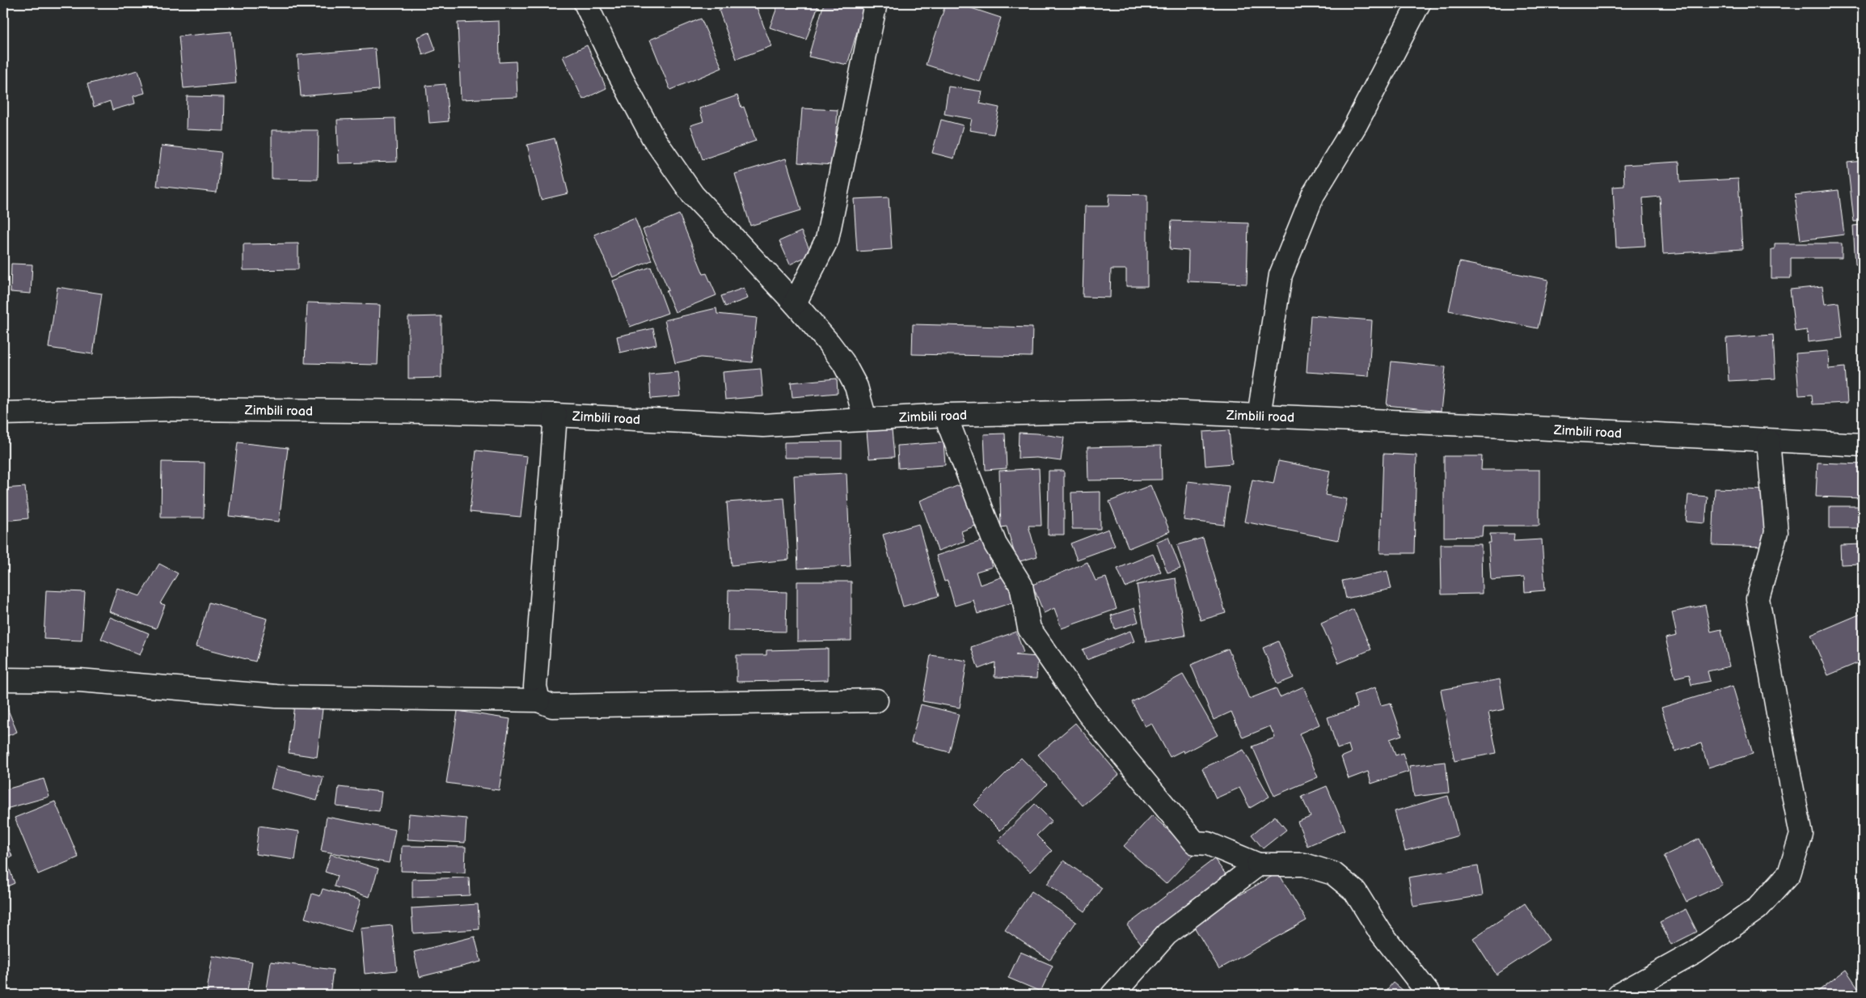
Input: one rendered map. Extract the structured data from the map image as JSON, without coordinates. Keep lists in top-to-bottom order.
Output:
{
  "streets": {
    "street": ["Zimbili road"]
  }
}
